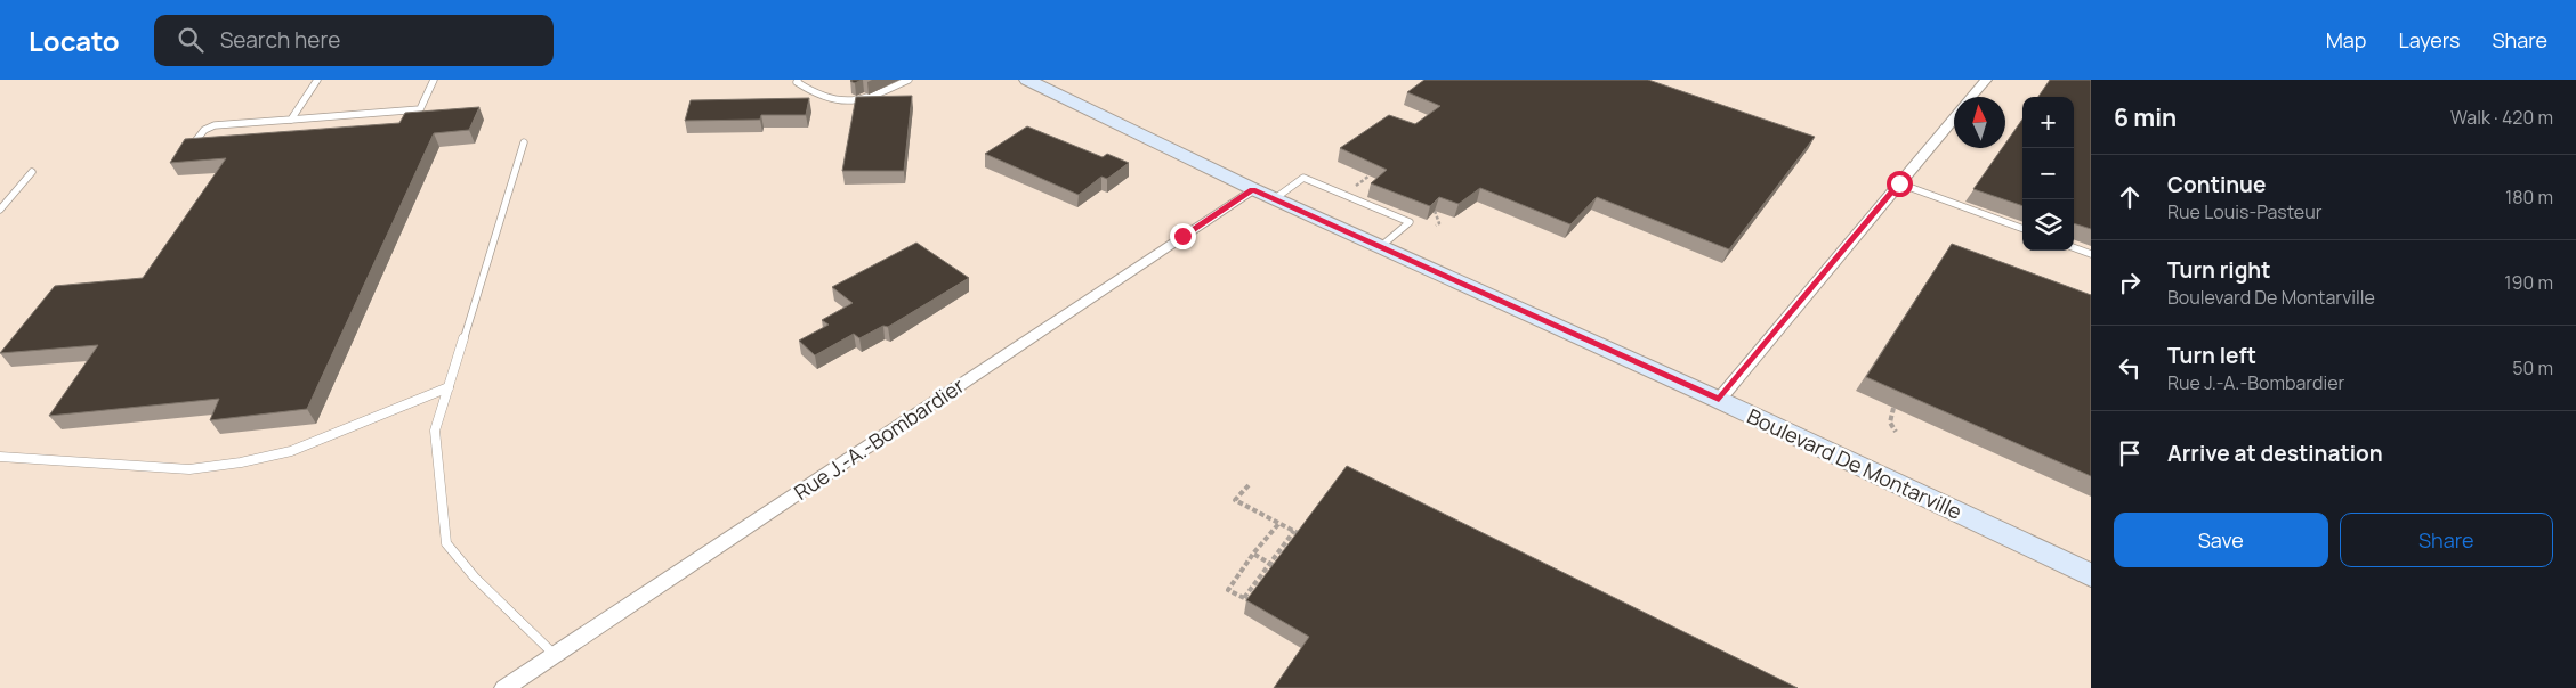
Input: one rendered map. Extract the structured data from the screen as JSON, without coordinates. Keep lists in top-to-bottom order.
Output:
{
  "streets": {
    "street": ["Rue J.-A.-Bombardier", "Boulevard De Montarville"]
  },
  "crossings": [
    ["Rue J.-A.-Bombardier", "Boulevard De Montarville"]
  ],
  "north": "top",
  "page": {
    "header": "Locato",
    "search": "Search here",
    "nav": ["Map", "Layers", "Share"],
    "heading": ["6 min", "Walk · 420 m"],
    "map_buttons": ["+", "−"],
    "list": [
      ["Continue", "Rue Louis-Pasteur", "180 m"],
      ["Turn right", "Boulevard De Montarville", "190 m"],
      ["Turn left", "Rue J.-A.-Bombardier", "50 m"],
      "Arrive at destination"
    ],
    "buttons": ["Save", "Share"]
  }
}
